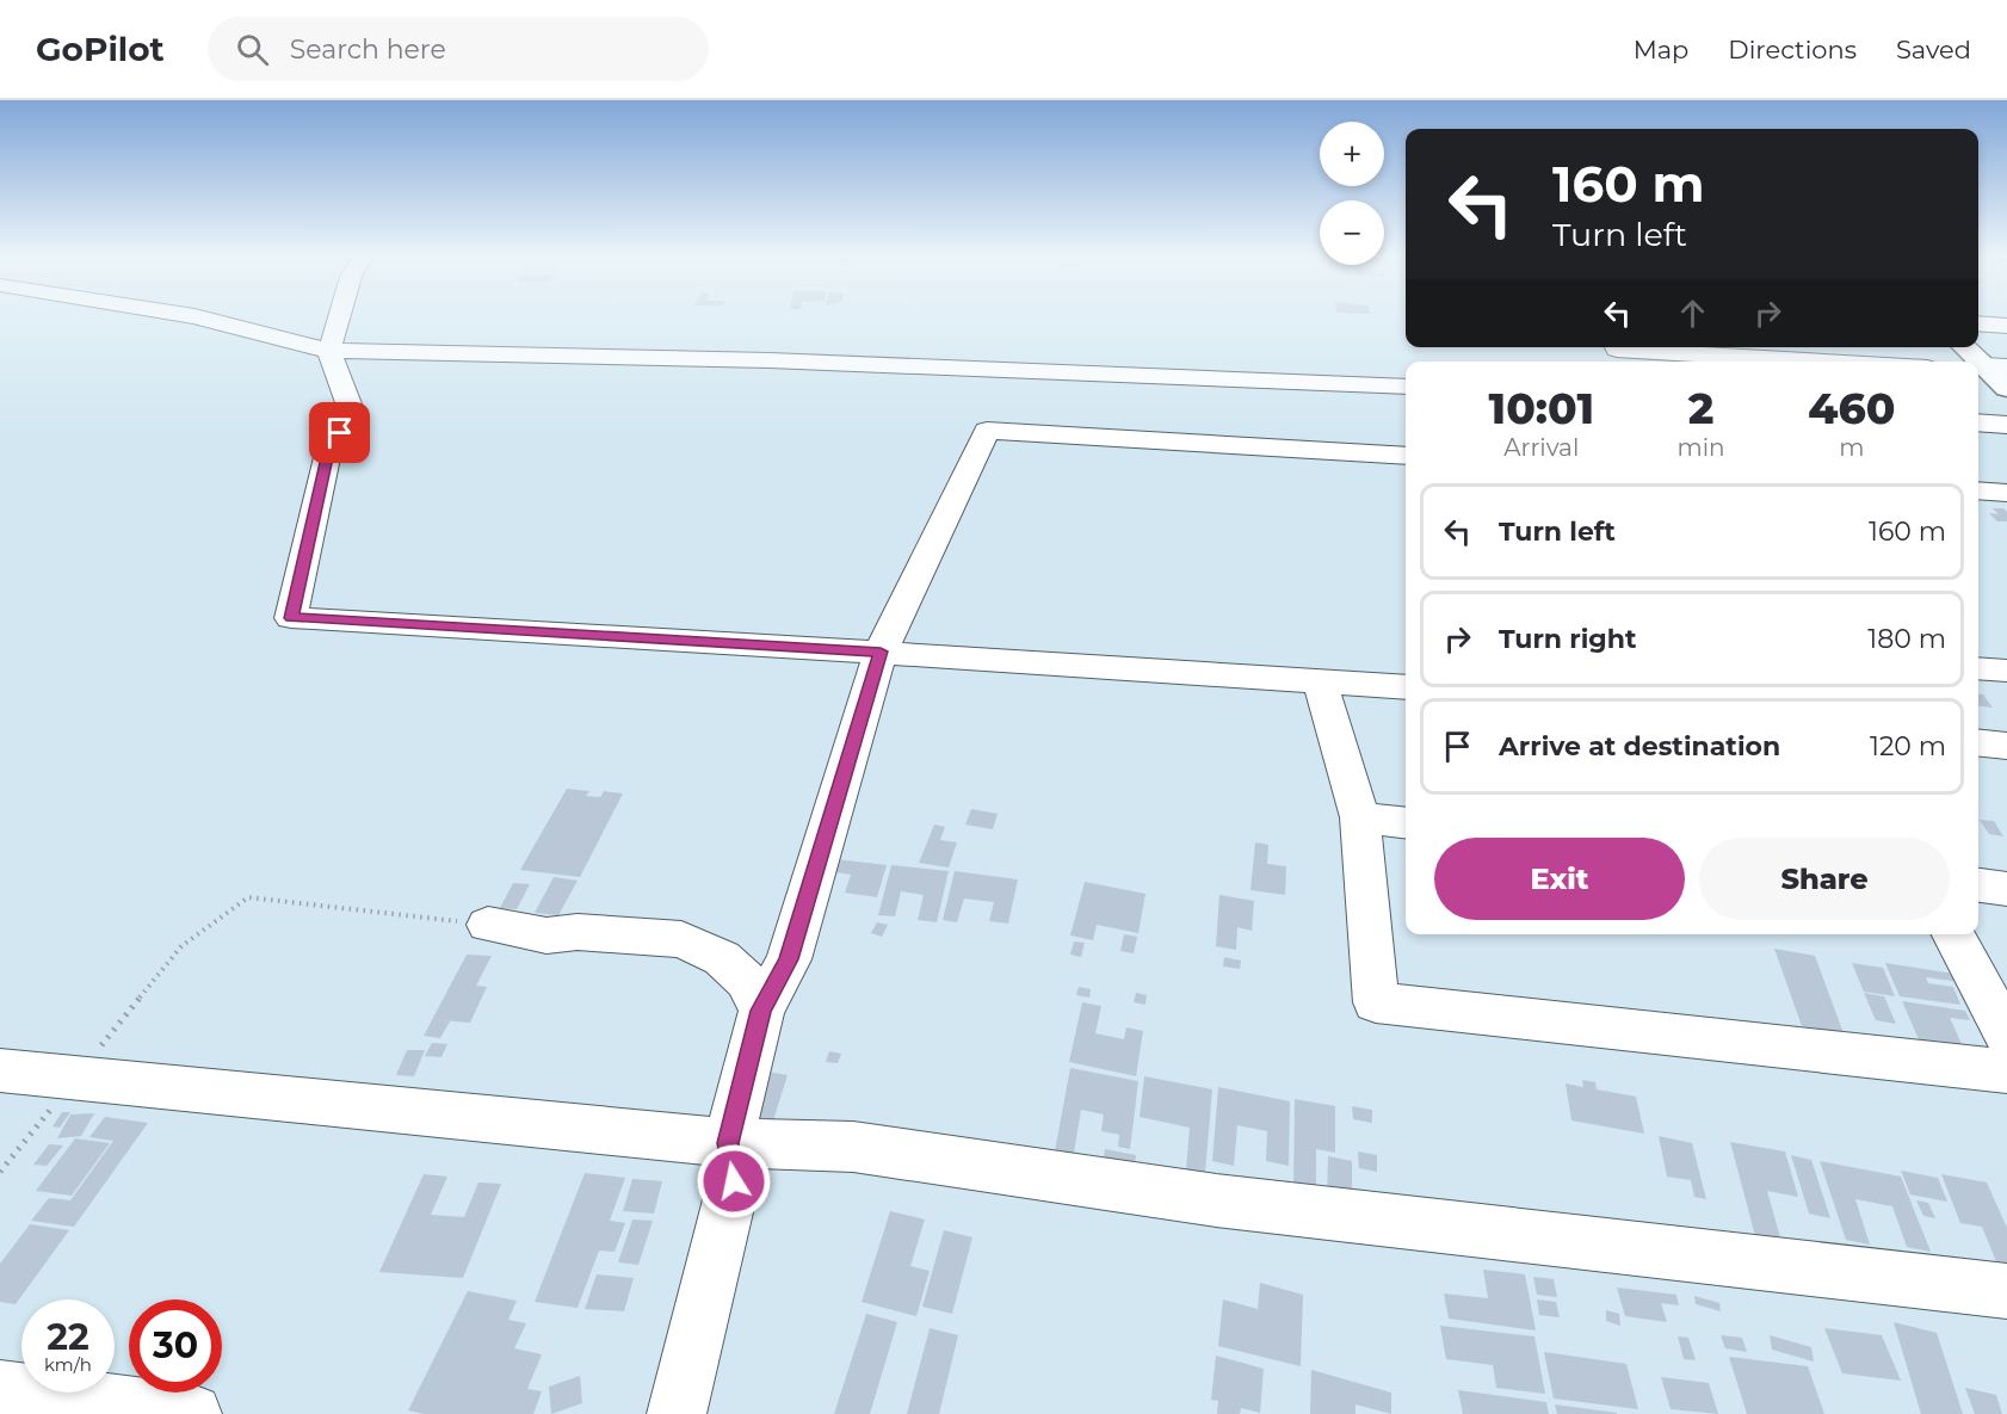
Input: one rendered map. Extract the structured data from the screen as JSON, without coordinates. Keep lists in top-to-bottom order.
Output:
{
  "page": {
    "header": "GoPilot",
    "search": "Search here",
    "nav": ["Map", "Directions", "Saved"],
    "map_buttons": ["+", "−"],
    "turn": ["160 m", "Turn left"],
    "eta": [
      "10:01",
      "Arrival",
      "2",
      "min",
      "460",
      "m"
    ],
    "list": [
      {
        "name": "Turn left",
        "value": "160 m"
      },
      {
        "name": "Turn right",
        "value": "180 m"
      },
      {
        "name": "Arrive at destination",
        "value": "120 m"
      }
    ],
    "buttons": ["Exit", "Share"],
    "speed": "22 km/h",
    "limit": "30"
  }
}
